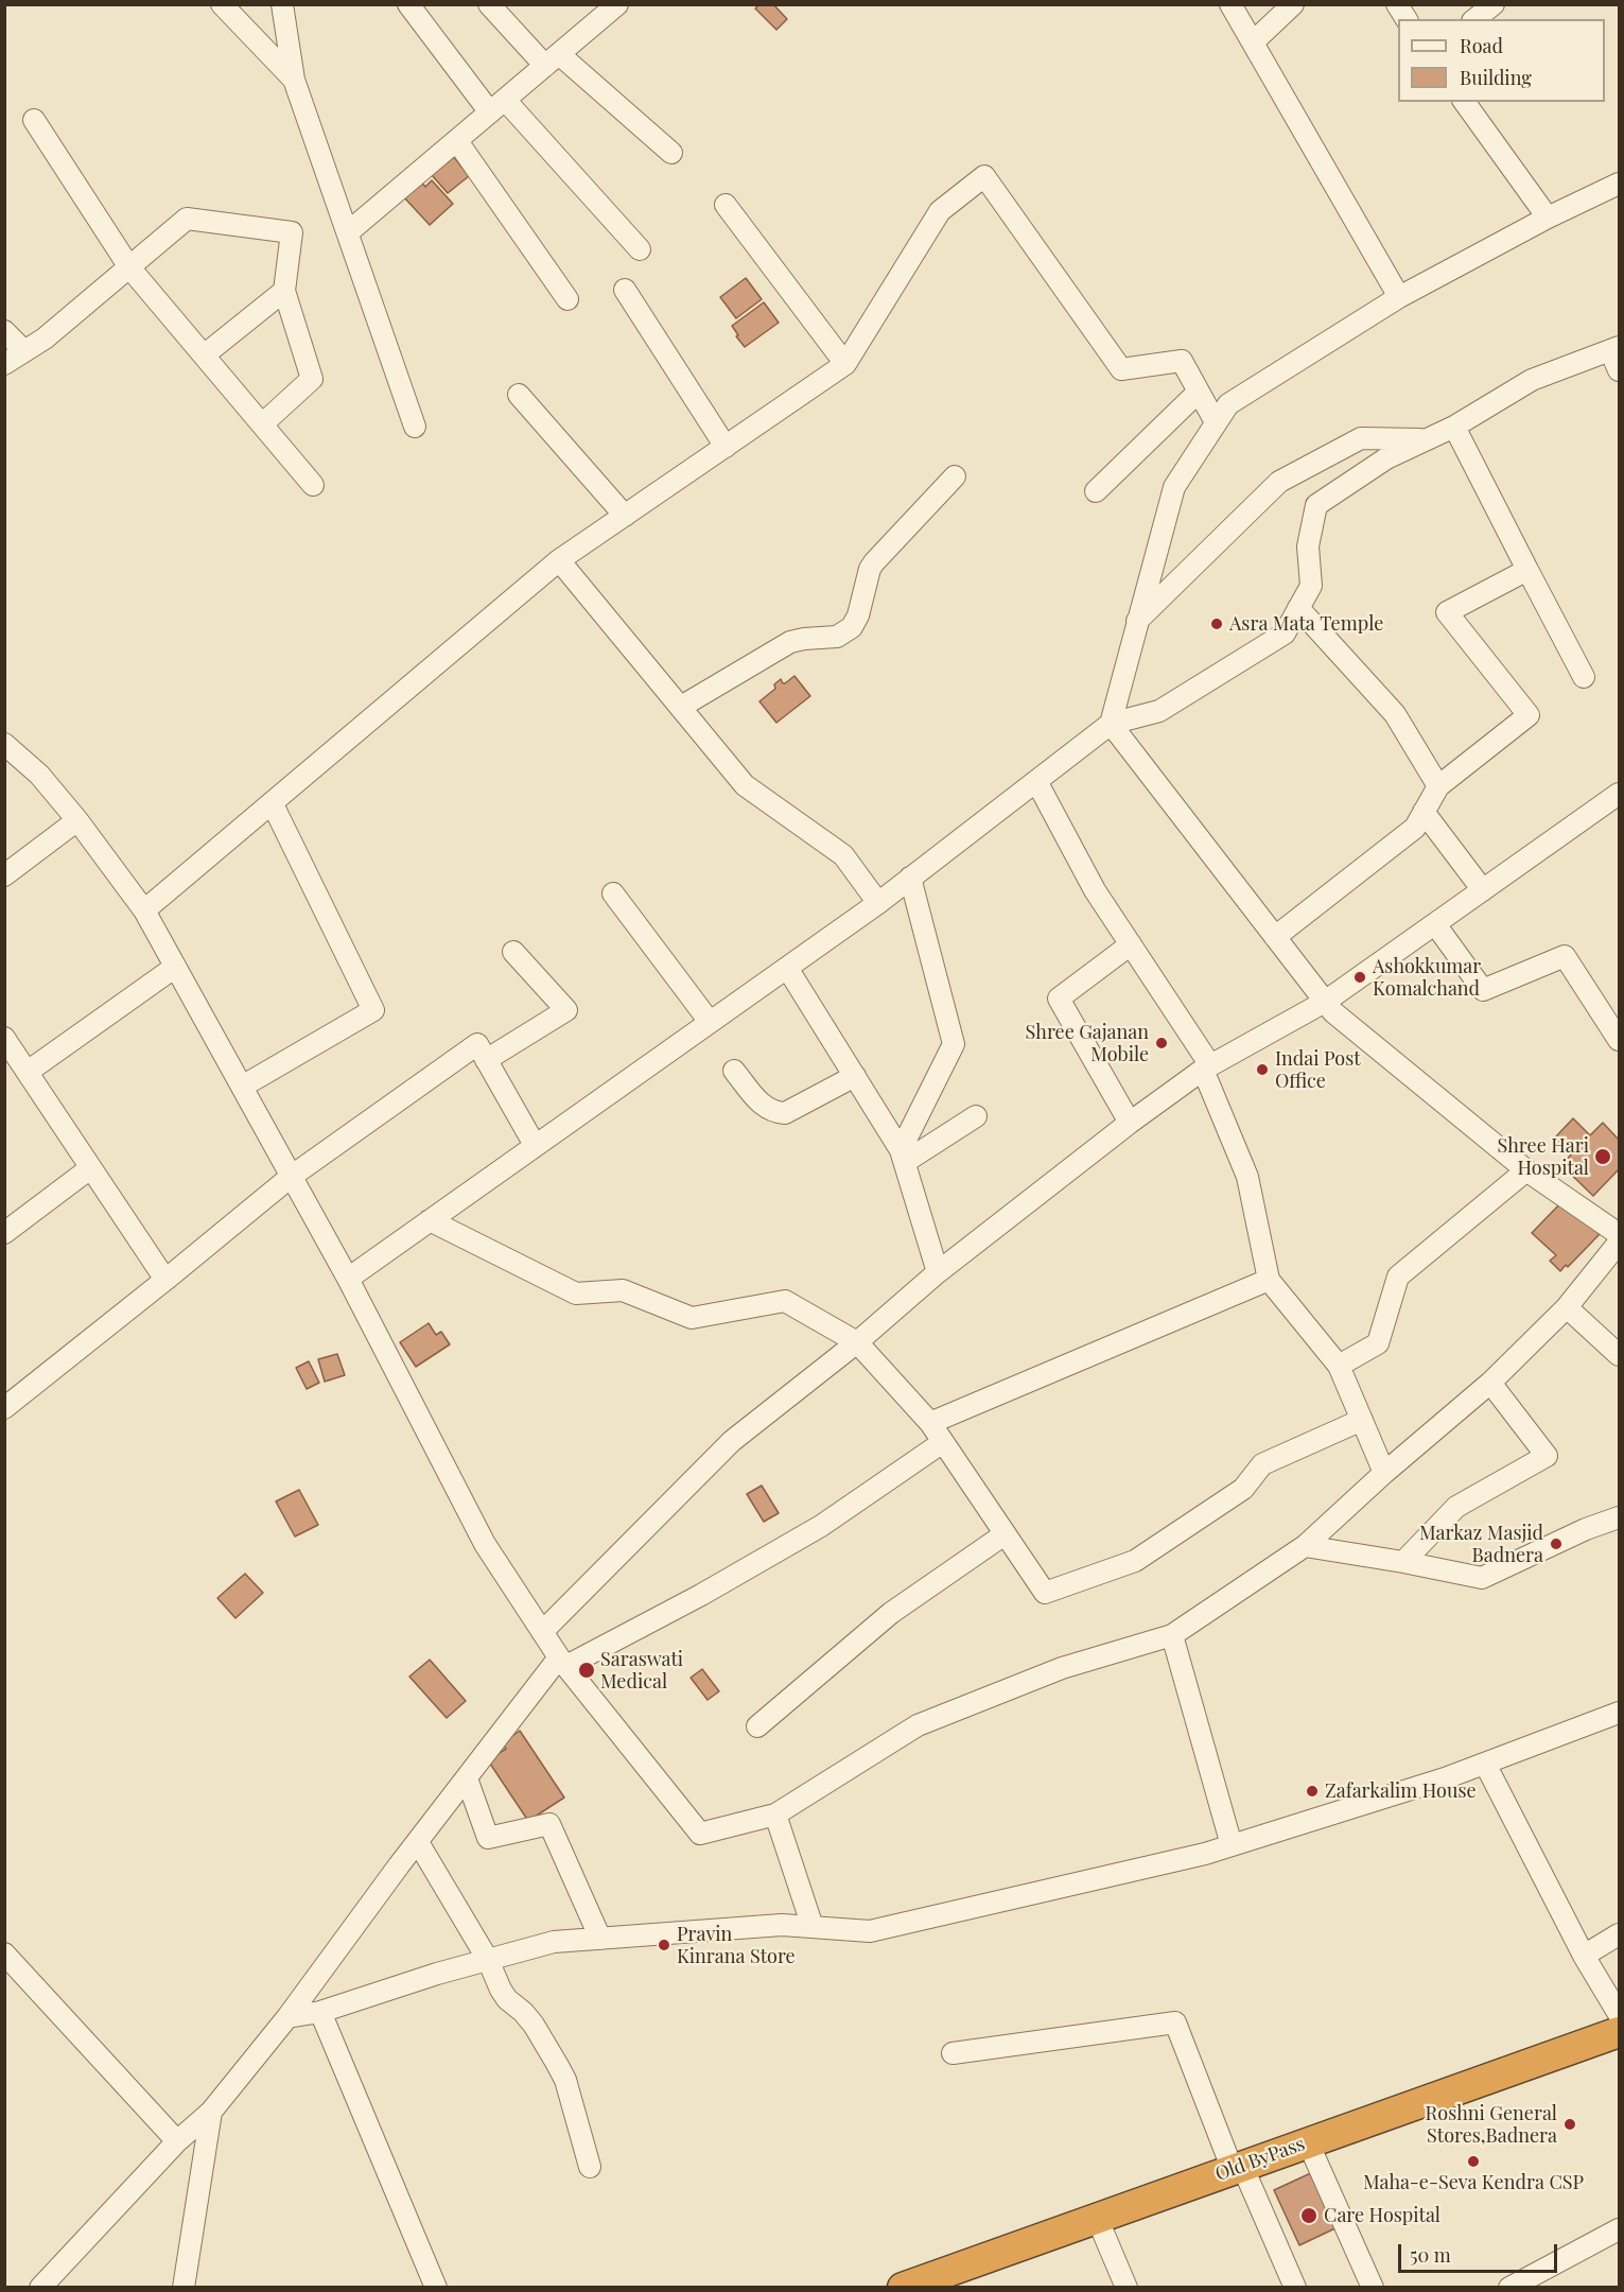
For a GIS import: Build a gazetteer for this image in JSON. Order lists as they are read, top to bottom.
{
  "streets": {
    "highway": ["Old ByPass"]
  },
  "places": [
    "Asra Mata Temple",
    "Ashokkumar Komalchand",
    "Shree Gajanan Mobile",
    "Indai Post Office",
    "Shree Hari Hospital",
    "Markaz Masjid Badnera",
    "Saraswati Medical",
    "Zafarkalim House",
    "Pravin Kinrana Store",
    "Roshni General Stores,Badnera",
    "Maha-e-Seva Kendra CSP",
    "Care Hospital"
  ],
  "legend": ["Road", "Building"],
  "scale_bar": "50 m"
}
